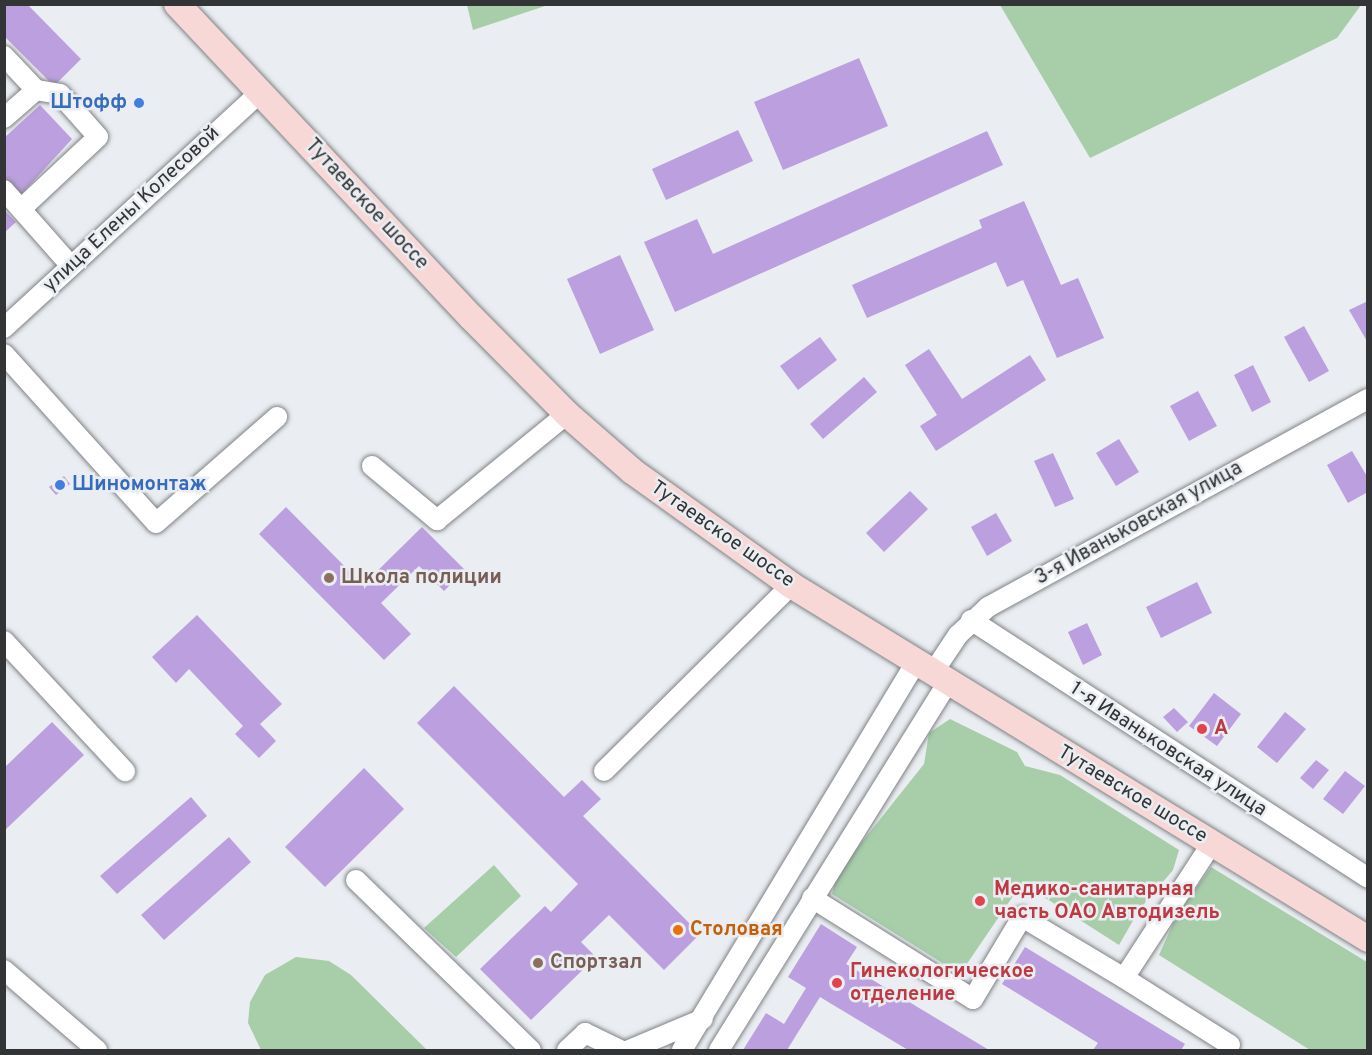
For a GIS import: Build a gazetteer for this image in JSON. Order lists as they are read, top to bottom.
{
  "streets": {
    "main road": ["Тутаевское шоссе"],
    "street": ["улица Елены Колесовой", "3-я Иваньковская улица", "1-я Иваньковская улица"]
  },
  "crossings": [
    ["Тутаевское шоссе", "улица Елены Колесовой"],
    ["Тутаевское шоссе", "3-я Иваньковская улица"],
    ["3-я Иваньковская улица", "1-я Иваньковская улица"]
  ],
  "places": [
    "Штофф",
    "Шиномонтаж",
    "Школа полиции",
    "А",
    "Медико-санитарная часть ОАО Автодизель",
    "Столовая",
    "Спортзал",
    "Гинекологическое отделение"
  ]
}
